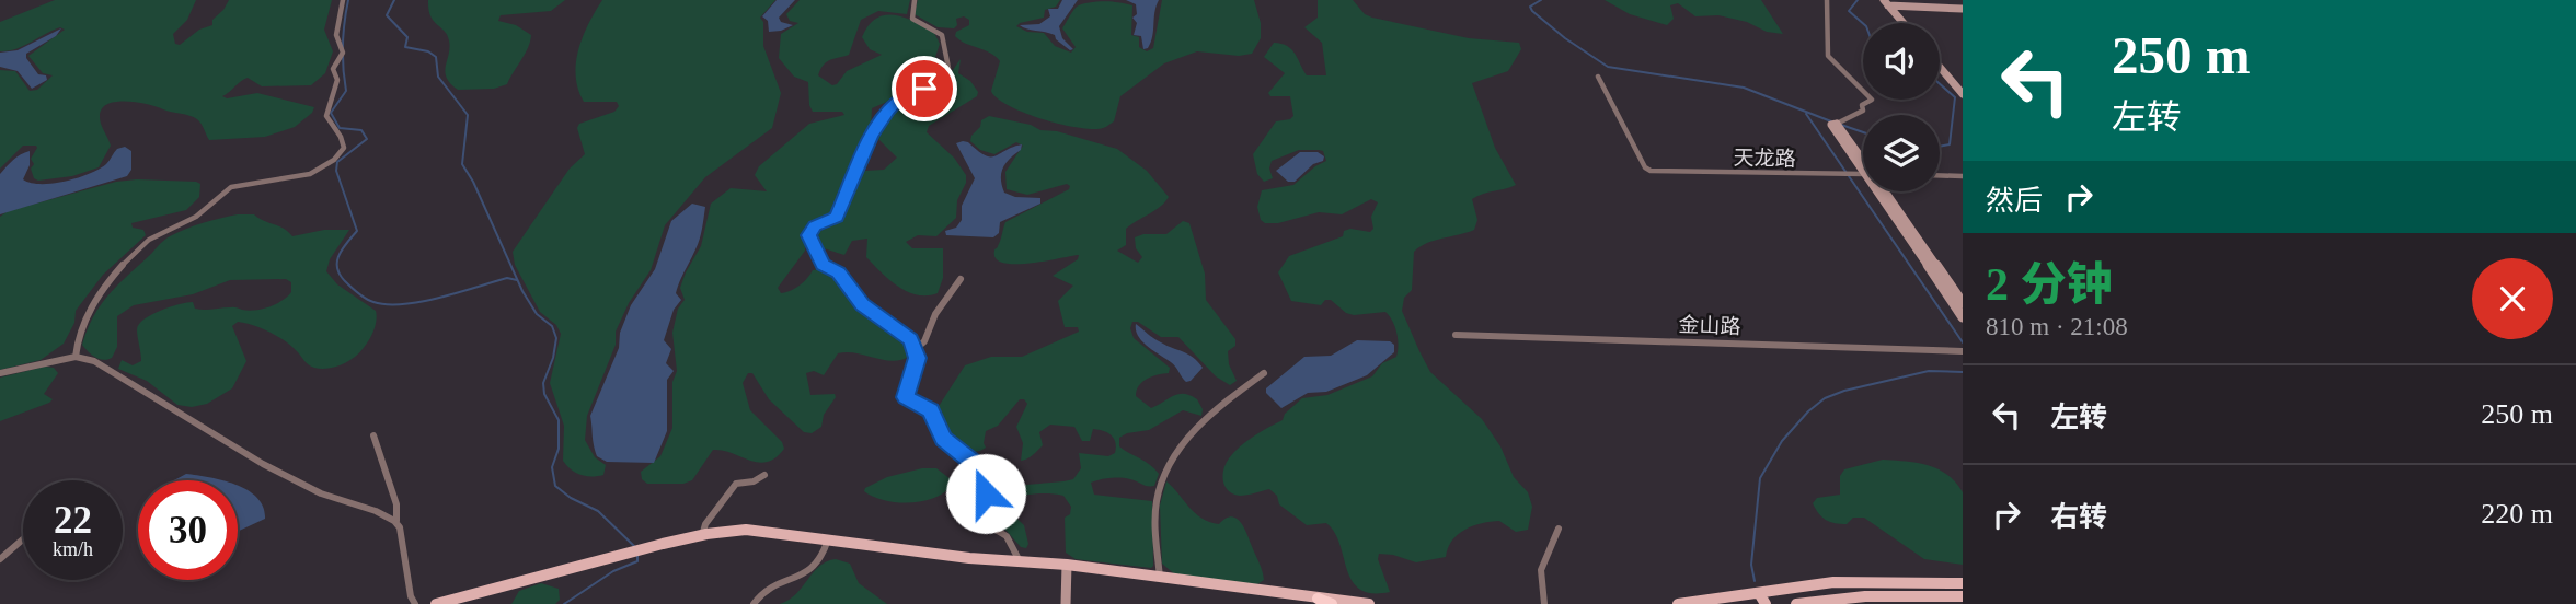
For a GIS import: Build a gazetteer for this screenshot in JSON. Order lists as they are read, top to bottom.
{
  "streets": {
    "street": ["天龙路", "金山路"]
  },
  "page": {
    "turn": ["250 m", "左转"],
    "then": "然后",
    "heading": ["2 分钟", "810 m · 21:08"],
    "list": [
      {
        "name": "左转",
        "value": "250 m"
      },
      {
        "name": "右转",
        "value": "220 m"
      }
    ],
    "speed": "22 km/h",
    "limit": "30"
  }
}
